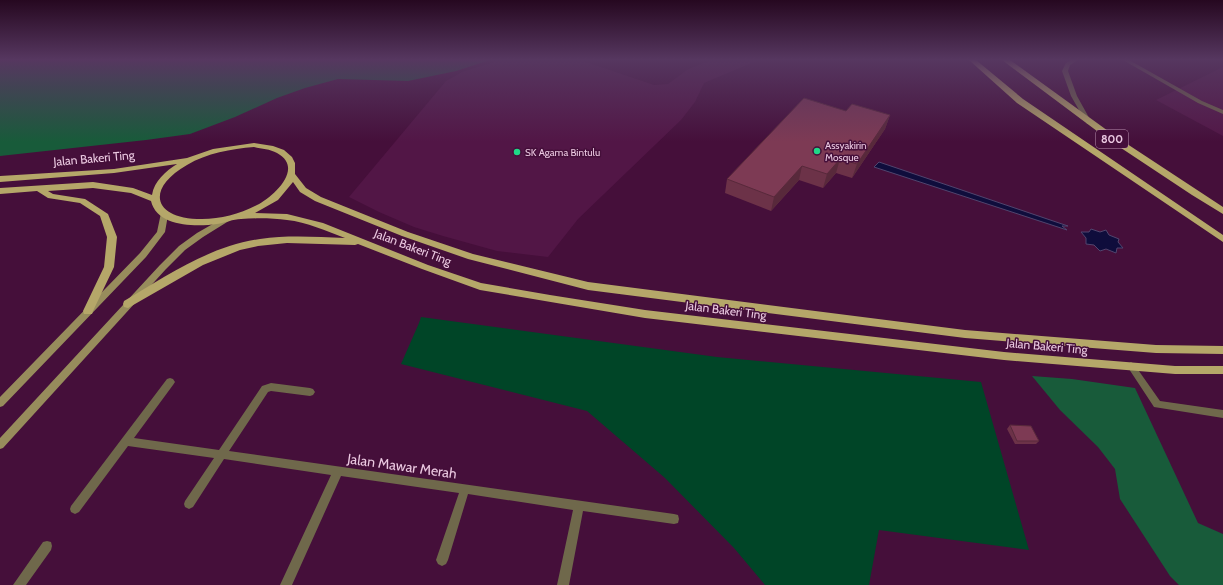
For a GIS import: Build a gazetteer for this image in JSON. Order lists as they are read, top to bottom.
{
  "streets": {
    "main road": ["800", "Jalan Bakeri Ting"],
    "street": ["Jalan Mawar Merah"]
  },
  "places": ["Assyakirin Mosque", "SK Agama Bintulu"]
}
